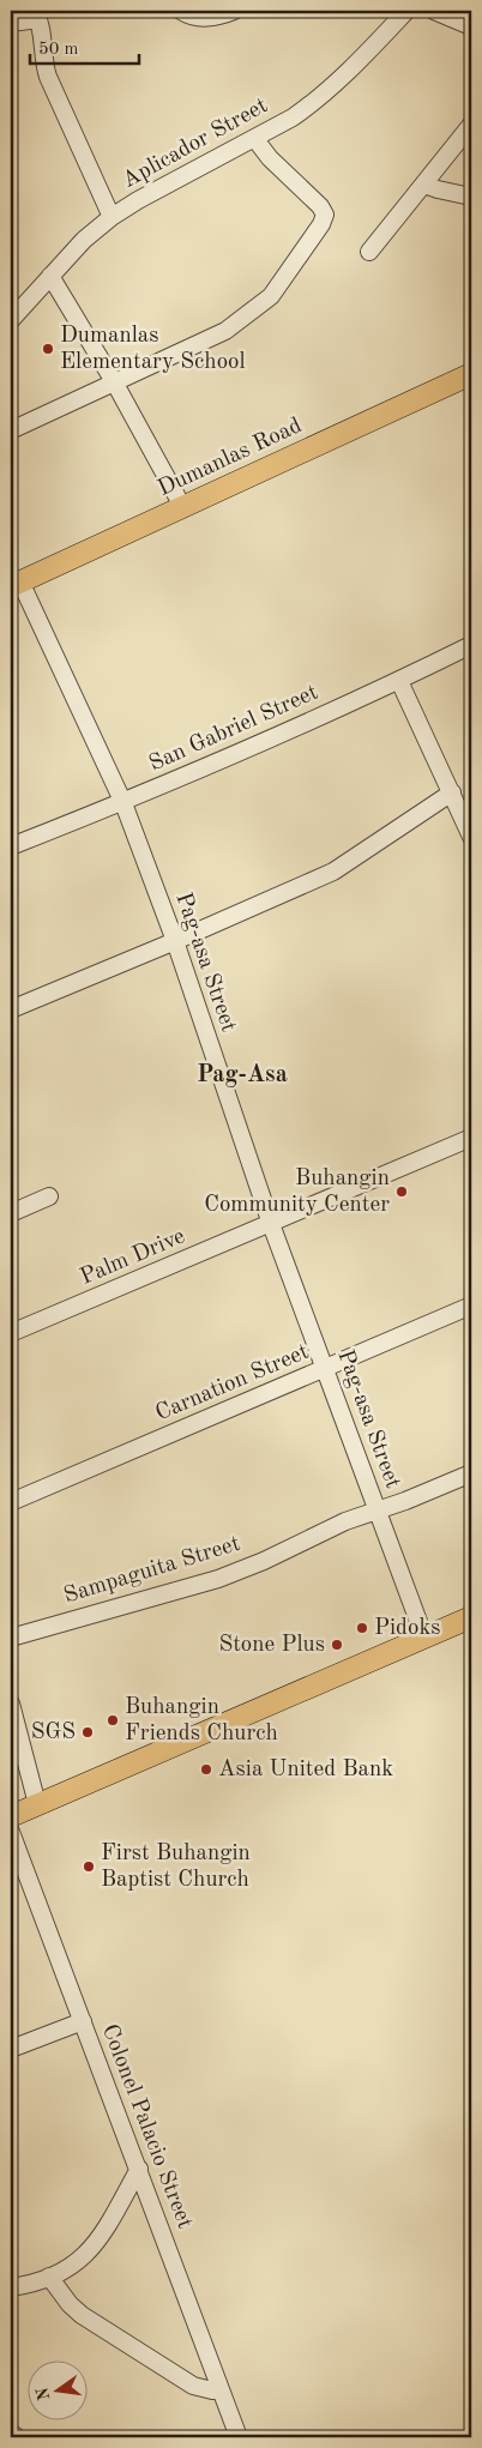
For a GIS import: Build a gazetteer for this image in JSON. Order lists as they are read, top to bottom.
{
  "streets": {
    "main road": ["Dumanlas Road"],
    "street": [
      "Aplicador Street",
      "San Gabriel Street",
      "Pag-asa Street",
      "Palm Drive",
      "Carnation Street",
      "Sampaguita Street",
      "Colonel Palacio Street"
    ]
  },
  "crossings": [
    ["Dumanlas Road", "Pag-asa Street"],
    ["San Gabriel Street", "Pag-asa Street"],
    ["Pag-asa Street", "Palm Drive"],
    ["Pag-asa Street", "Carnation Street"],
    ["Pag-asa Street", "Sampaguita Street"]
  ],
  "districts": ["Pag-Asa"],
  "places": [
    "Dumanlas Elementary School",
    "Buhangin Community Center",
    "Pidoks",
    "Stone Plus",
    "Buhangin Friends Church",
    "SGS",
    "Asia United Bank",
    "First Buhangin Baptist Church"
  ],
  "scale_bar": "50 m",
  "north": "left"
}
